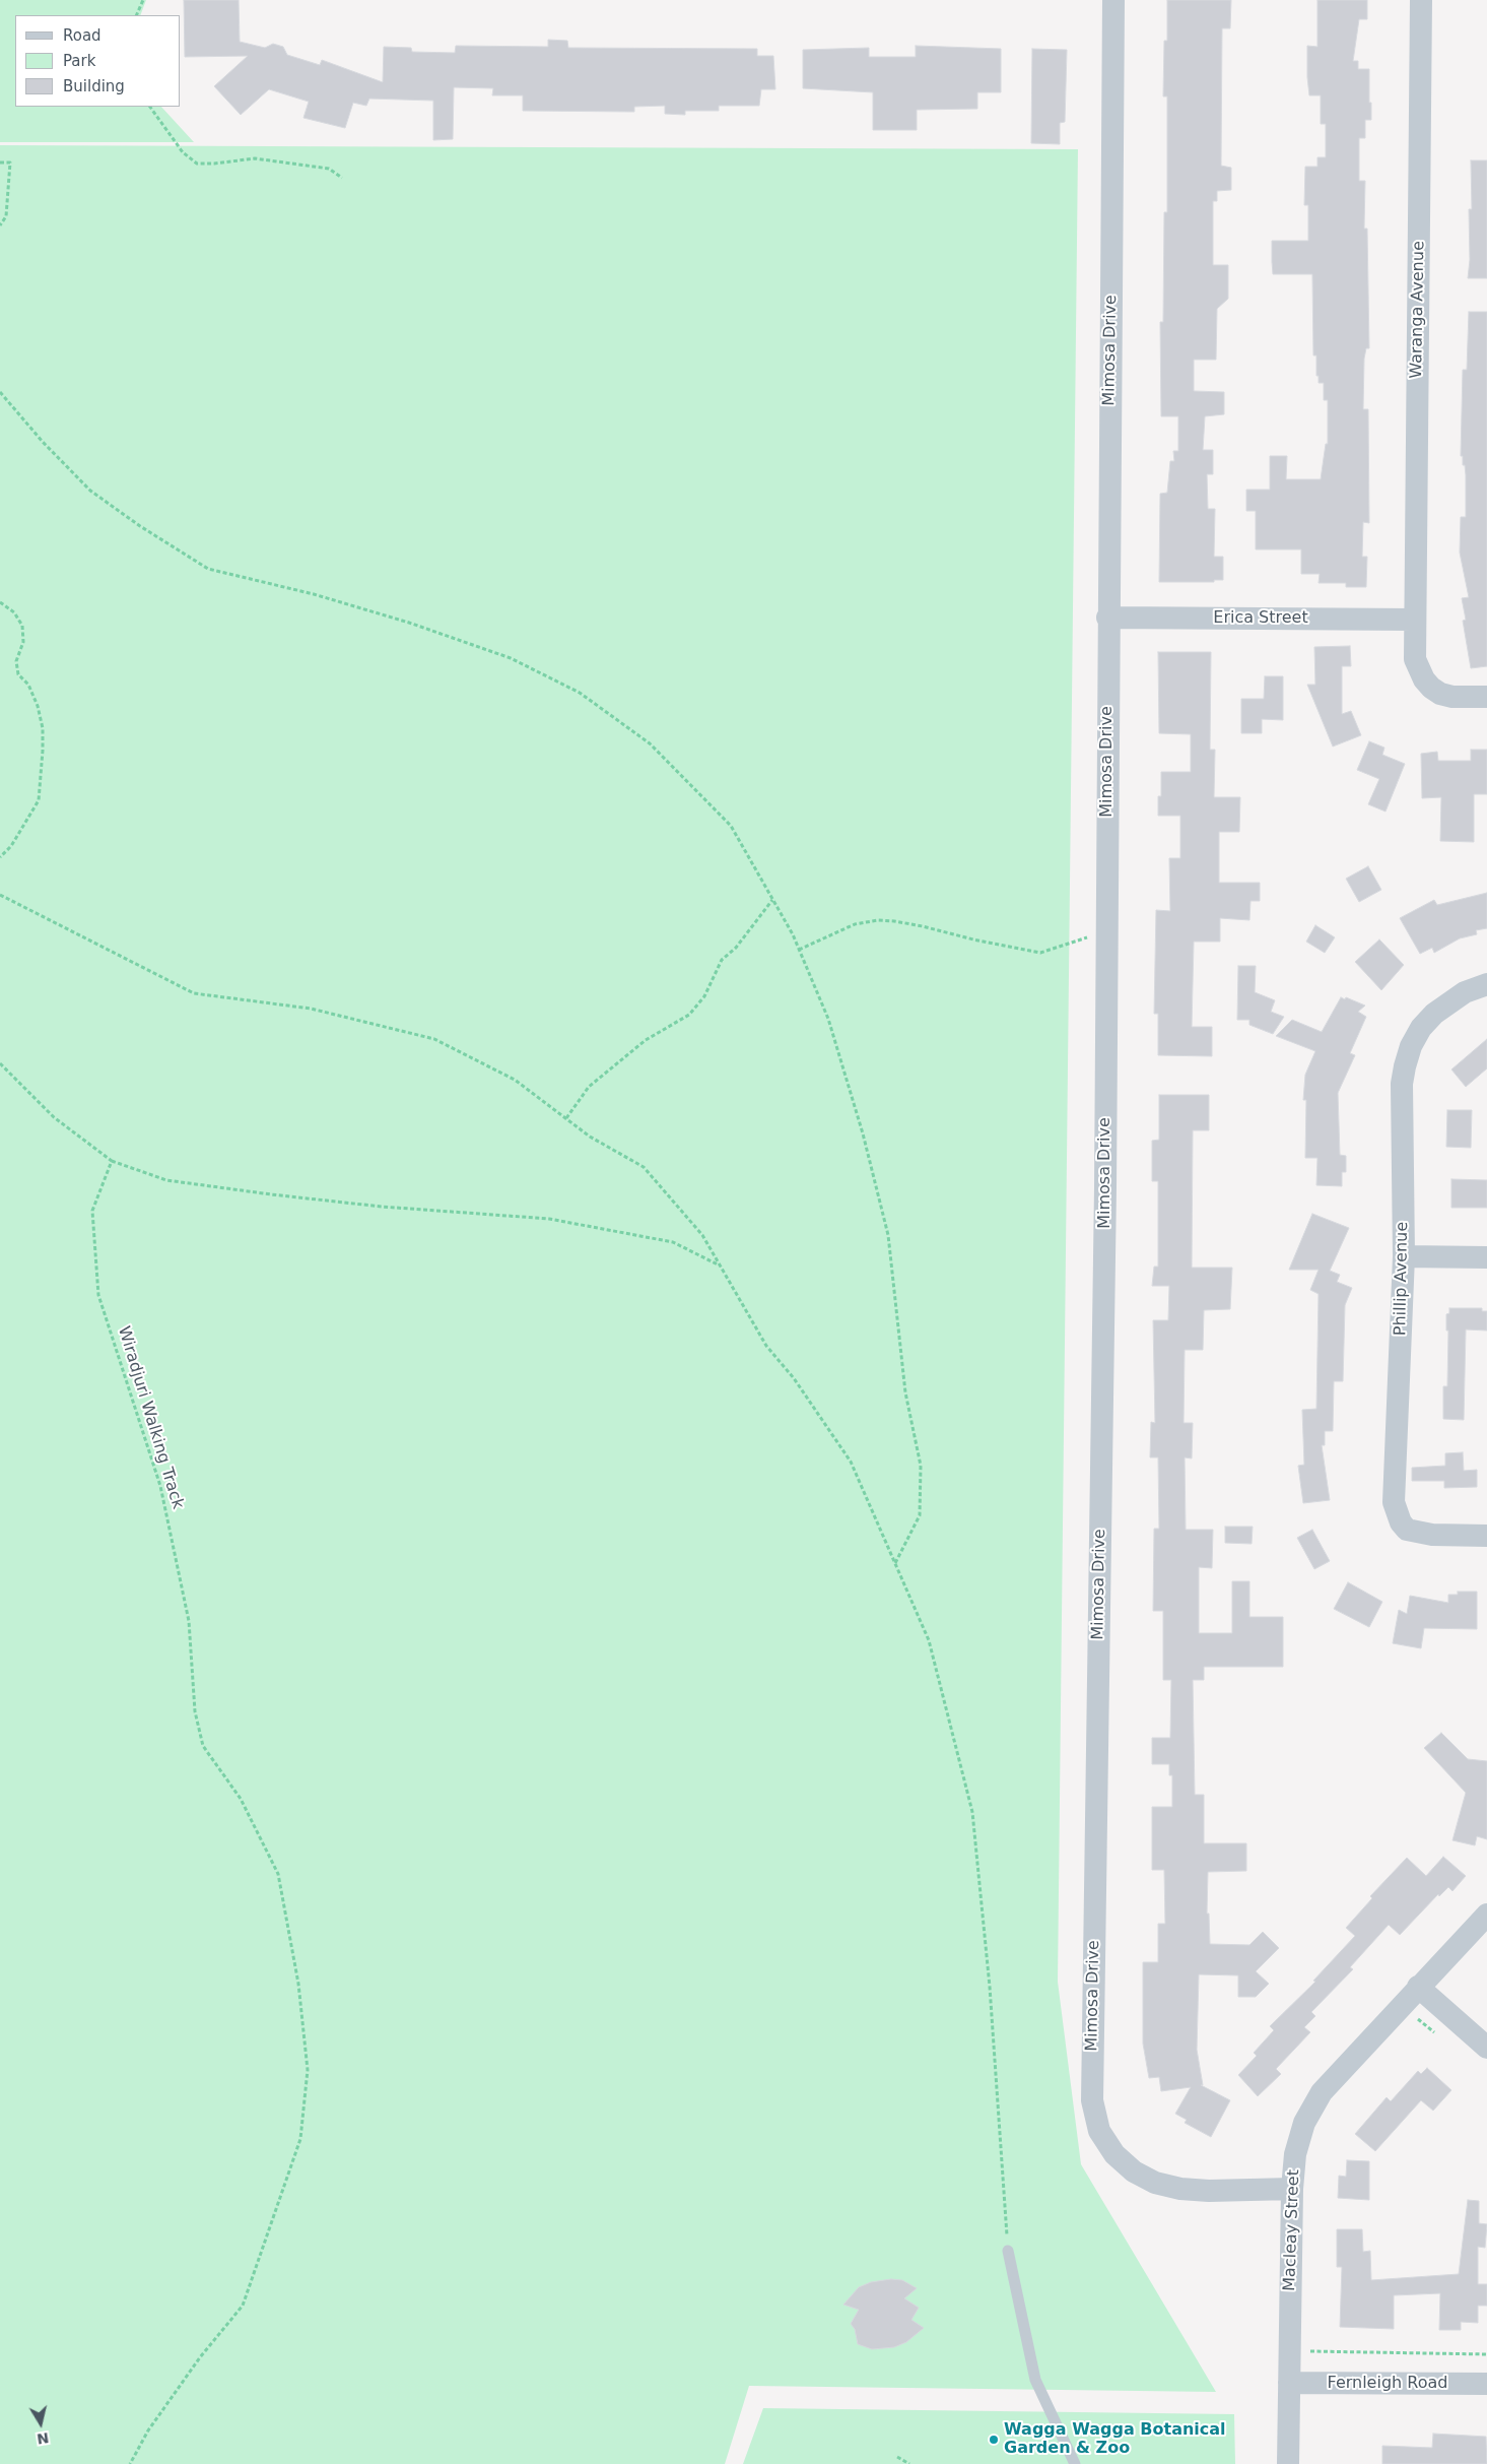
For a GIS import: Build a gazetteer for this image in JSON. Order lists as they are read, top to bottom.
{
  "streets": {
    "street": [
      "Waranga Avenue",
      "Mimosa Drive",
      "Erica Street",
      "Phillip Avenue",
      "Macleay Street",
      "Fernleigh Road"
    ],
    "path": ["Wiradjuri Walking Track"]
  },
  "crossings": [
    ["Waranga Avenue", "Erica Street"],
    ["Mimosa Drive", "Erica Street"],
    ["Mimosa Drive", "Macleay Street"],
    ["Macleay Street", "Fernleigh Road"]
  ],
  "places": ["Wagga Wagga Botanical Garden & Zoo"],
  "legend": ["Road", "Park", "Building"],
  "north": "bottom"
}
